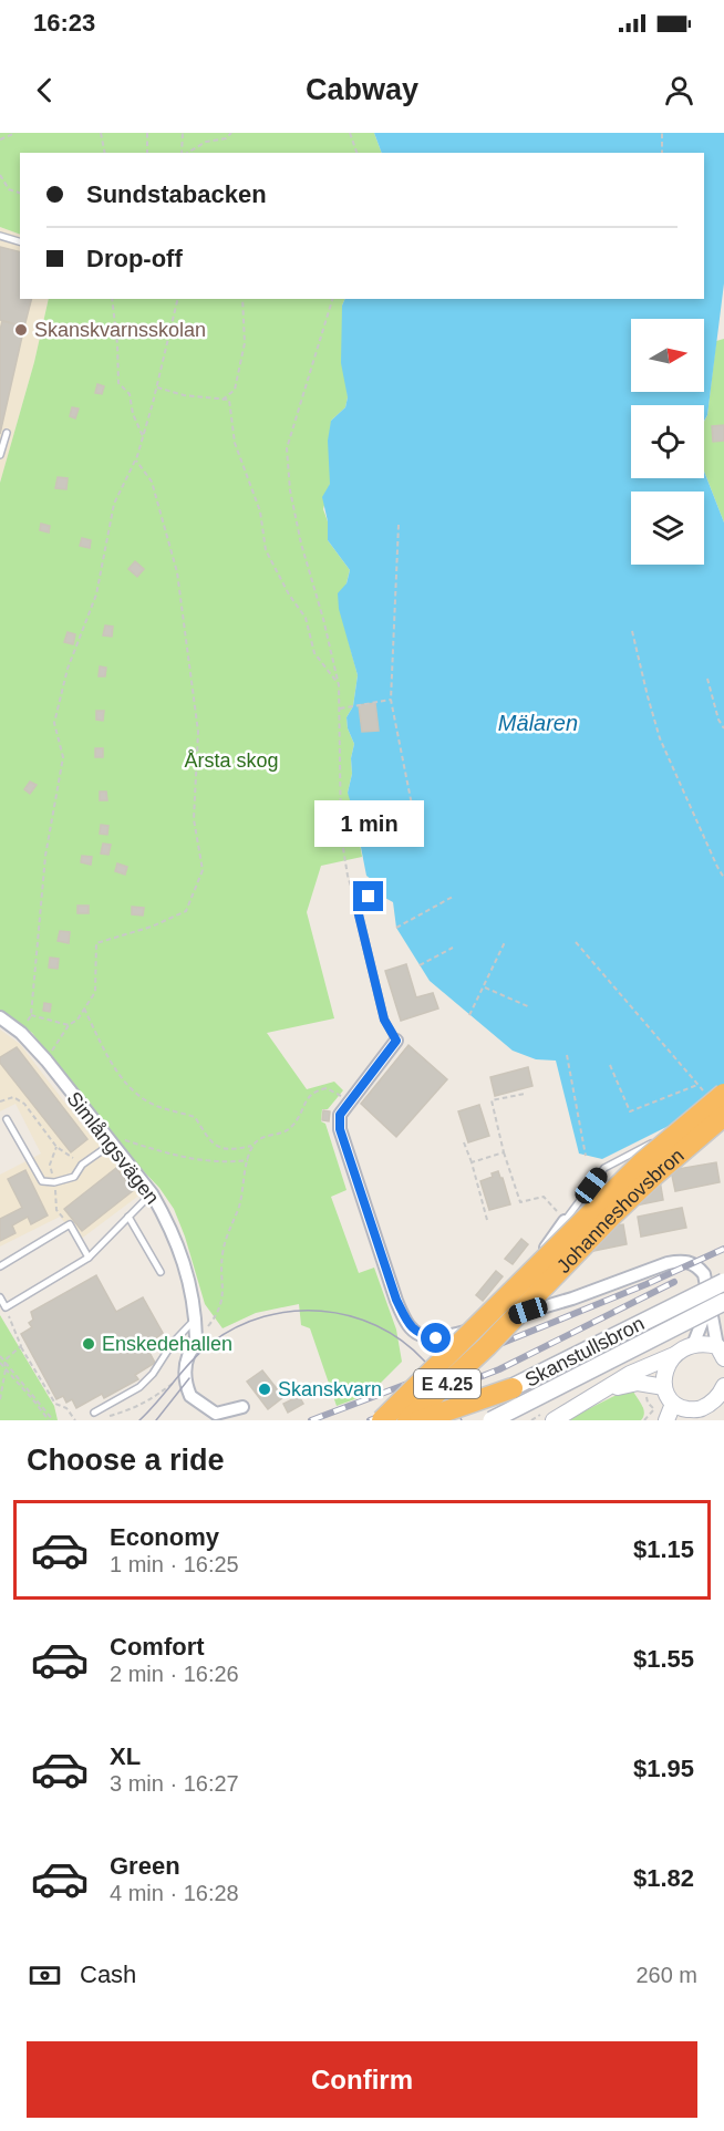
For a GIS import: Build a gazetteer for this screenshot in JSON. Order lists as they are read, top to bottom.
{
  "streets": {
    "highway": ["Johanneshovsbron", "E 4.25"],
    "main road": ["Skanstullsbron"],
    "street": ["Simlångsvägen"]
  },
  "water": ["Mälaren"],
  "parks": ["Årsta skog"],
  "places": ["Skanskvarnsskolan", "Enskedehallen", "Skanskvarn"],
  "north": "right",
  "page": {
    "status": "16:23",
    "header": "Cabway",
    "banner": ["Sundstabacken", "Drop-off"],
    "bubble": "1 min",
    "heading": "Choose a ride",
    "list": [
      {
        "name": "Economy",
        "note": "1 min · 16:25",
        "value": "$1.15"
      },
      {
        "name": "Comfort",
        "note": "2 min · 16:26",
        "value": "$1.55"
      },
      {
        "name": "XL",
        "note": "3 min · 16:27",
        "value": "$1.95"
      },
      {
        "name": "Green",
        "note": "4 min · 16:28",
        "value": "$1.82"
      }
    ],
    "pay": ["Cash", "260 m"],
    "buttons": "Confirm"
  }
}
